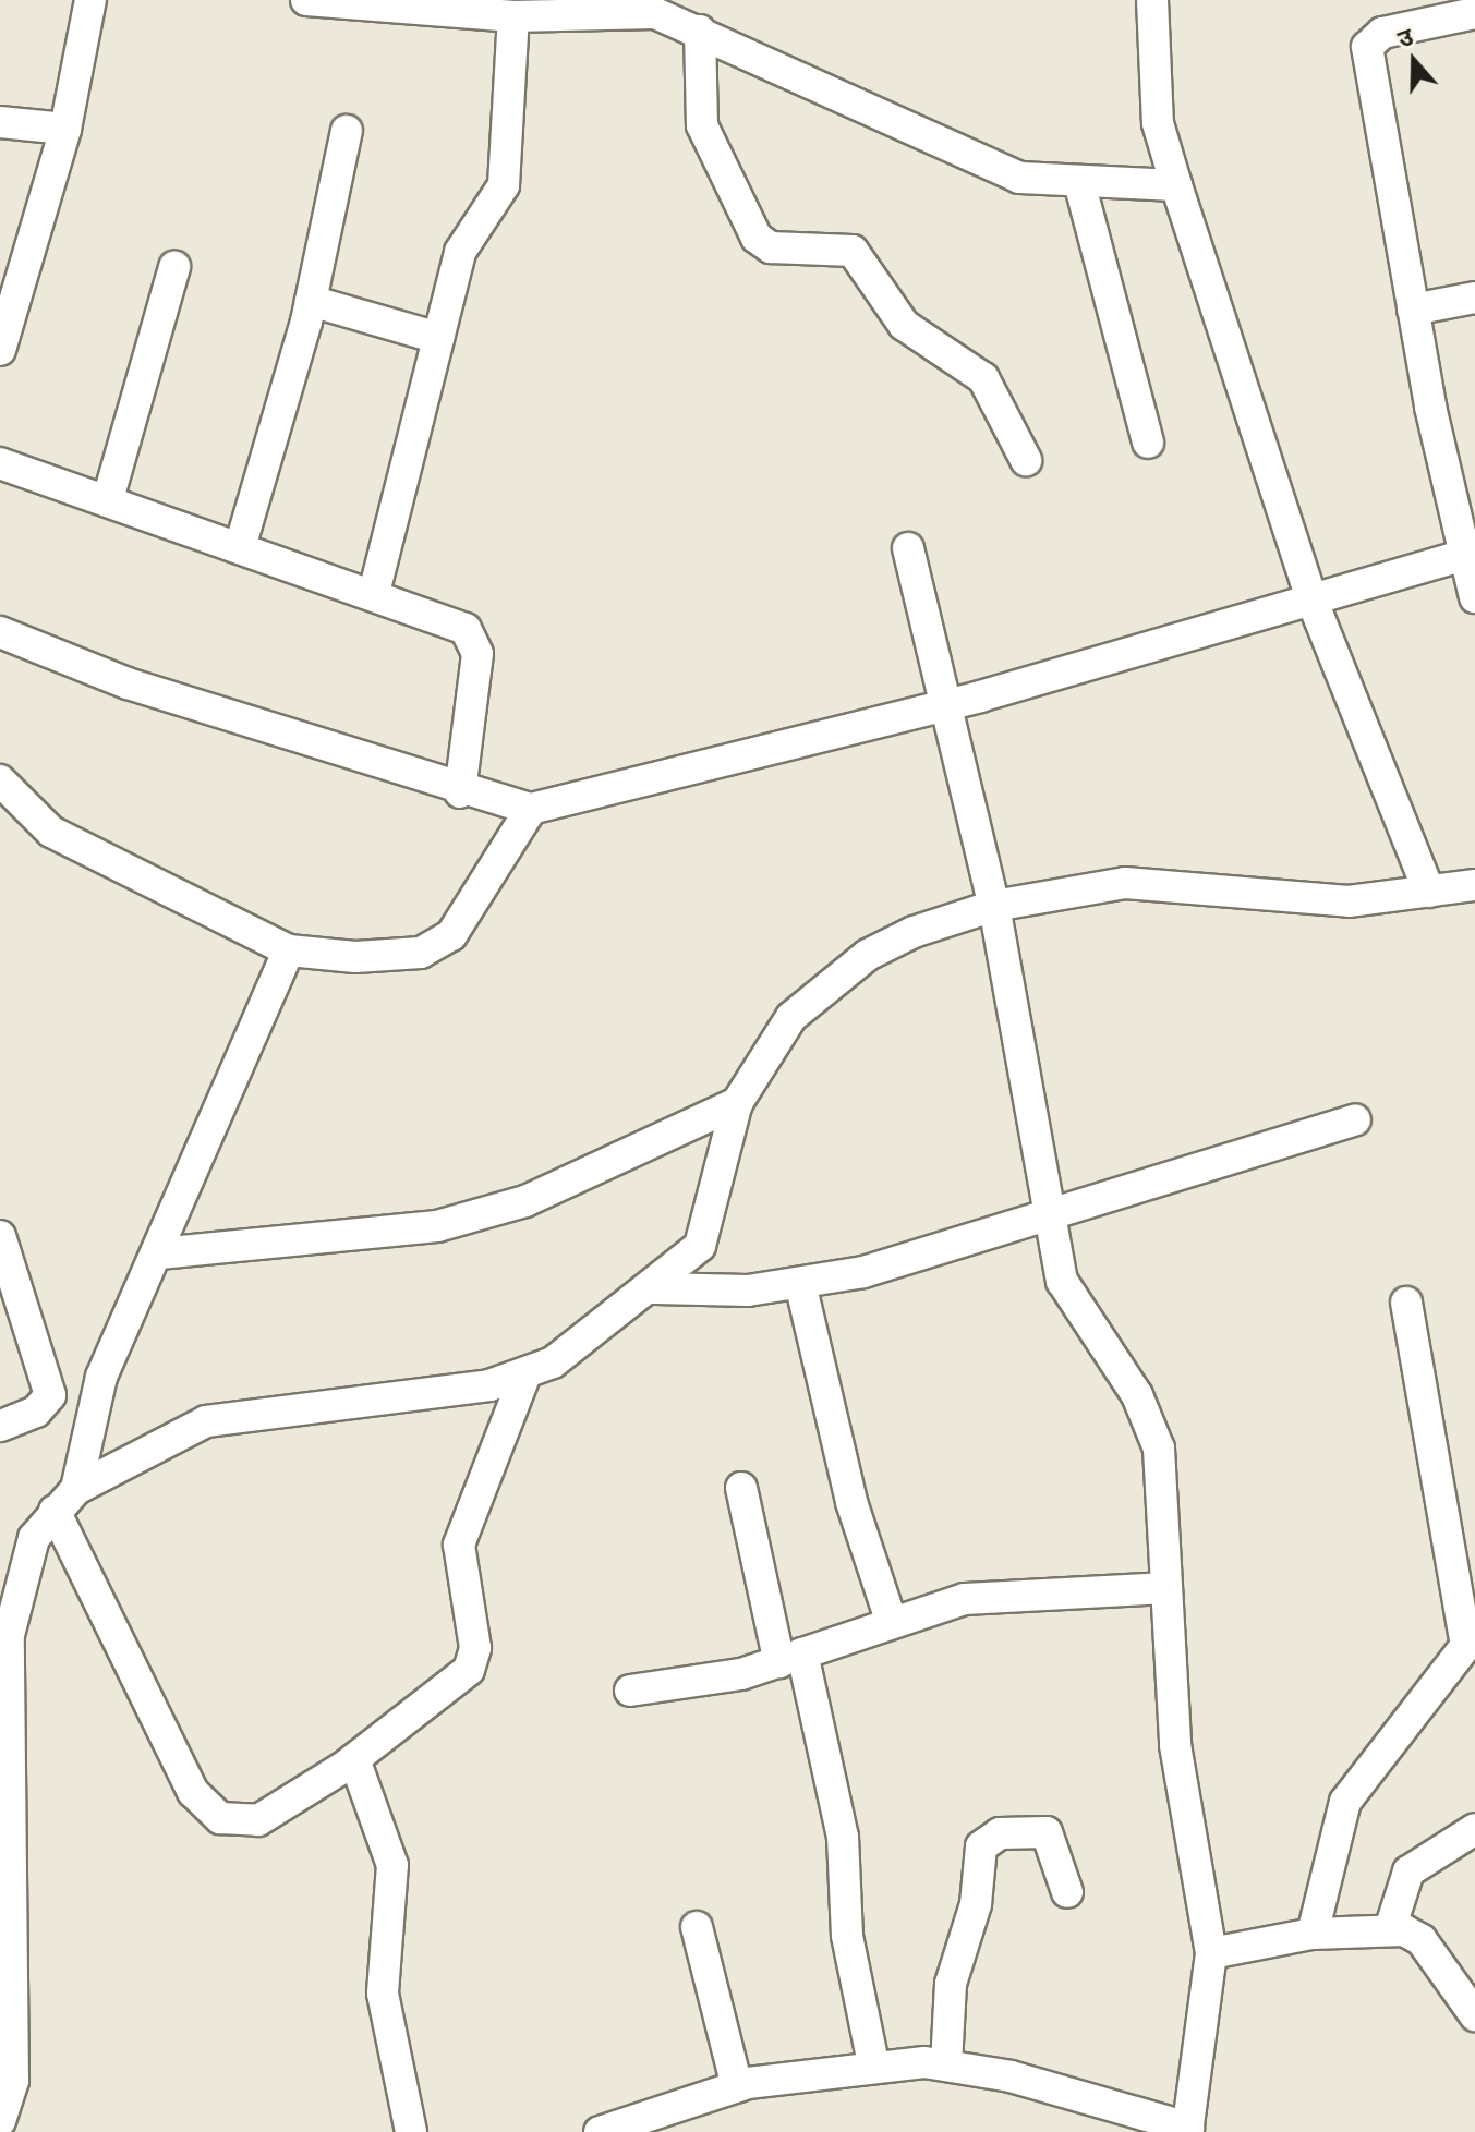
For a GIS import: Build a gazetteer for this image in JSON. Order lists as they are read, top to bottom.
{
  "north": "top"
}
